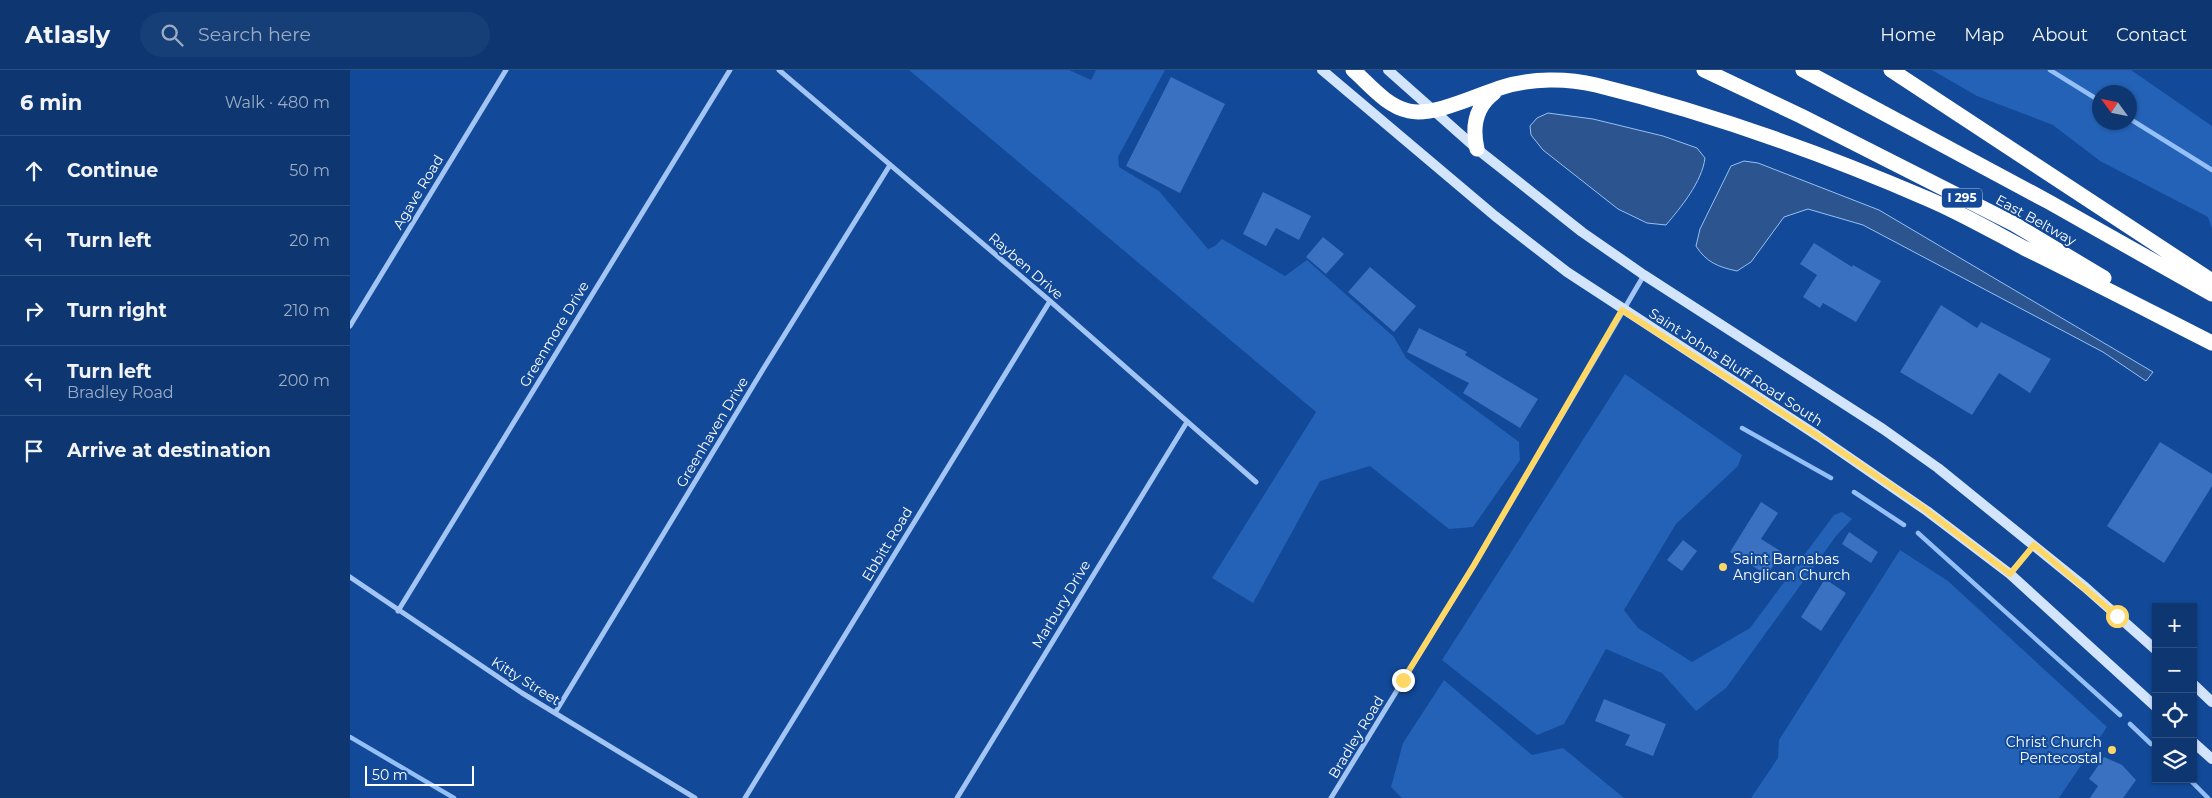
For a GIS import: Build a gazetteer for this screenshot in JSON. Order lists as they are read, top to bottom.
{
  "streets": {
    "highway": ["I 295", "East Beltway"],
    "main road": ["Saint Johns Bluff Road South"],
    "street": [
      "Agave Road",
      "Rayben Drive",
      "Greenmore Drive",
      "Greenhaven Drive",
      "Ebbitt Road",
      "Marbury Drive",
      "Kitty Street",
      "Bradley Road"
    ]
  },
  "crossings": [
    ["Rayben Drive", "Greenhaven Drive"],
    ["Rayben Drive", "Ebbitt Road"],
    ["Rayben Drive", "Marbury Drive"],
    ["Greenmore Drive", "Kitty Street"],
    ["Saint Johns Bluff Road South", "Bradley Road"],
    ["Greenhaven Drive", "Kitty Street"]
  ],
  "places": ["Saint Barnabas Anglican Church", "Christ Church Pentecostal"],
  "scale_bar": "50 m",
  "north": "top left",
  "page": {
    "header": "Atlasly",
    "search": "Search here",
    "nav": [
      "Home",
      "Map",
      "About",
      "Contact"
    ],
    "heading": ["6 min", "Walk · 480 m"],
    "list": [
      ["Continue", "50 m"],
      ["Turn left", "20 m"],
      ["Turn right", "210 m"],
      ["Turn left", "Bradley Road", "200 m"],
      "Arrive at destination"
    ],
    "map_buttons": ["+", "−"],
    "scale": "50 m"
  }
}
